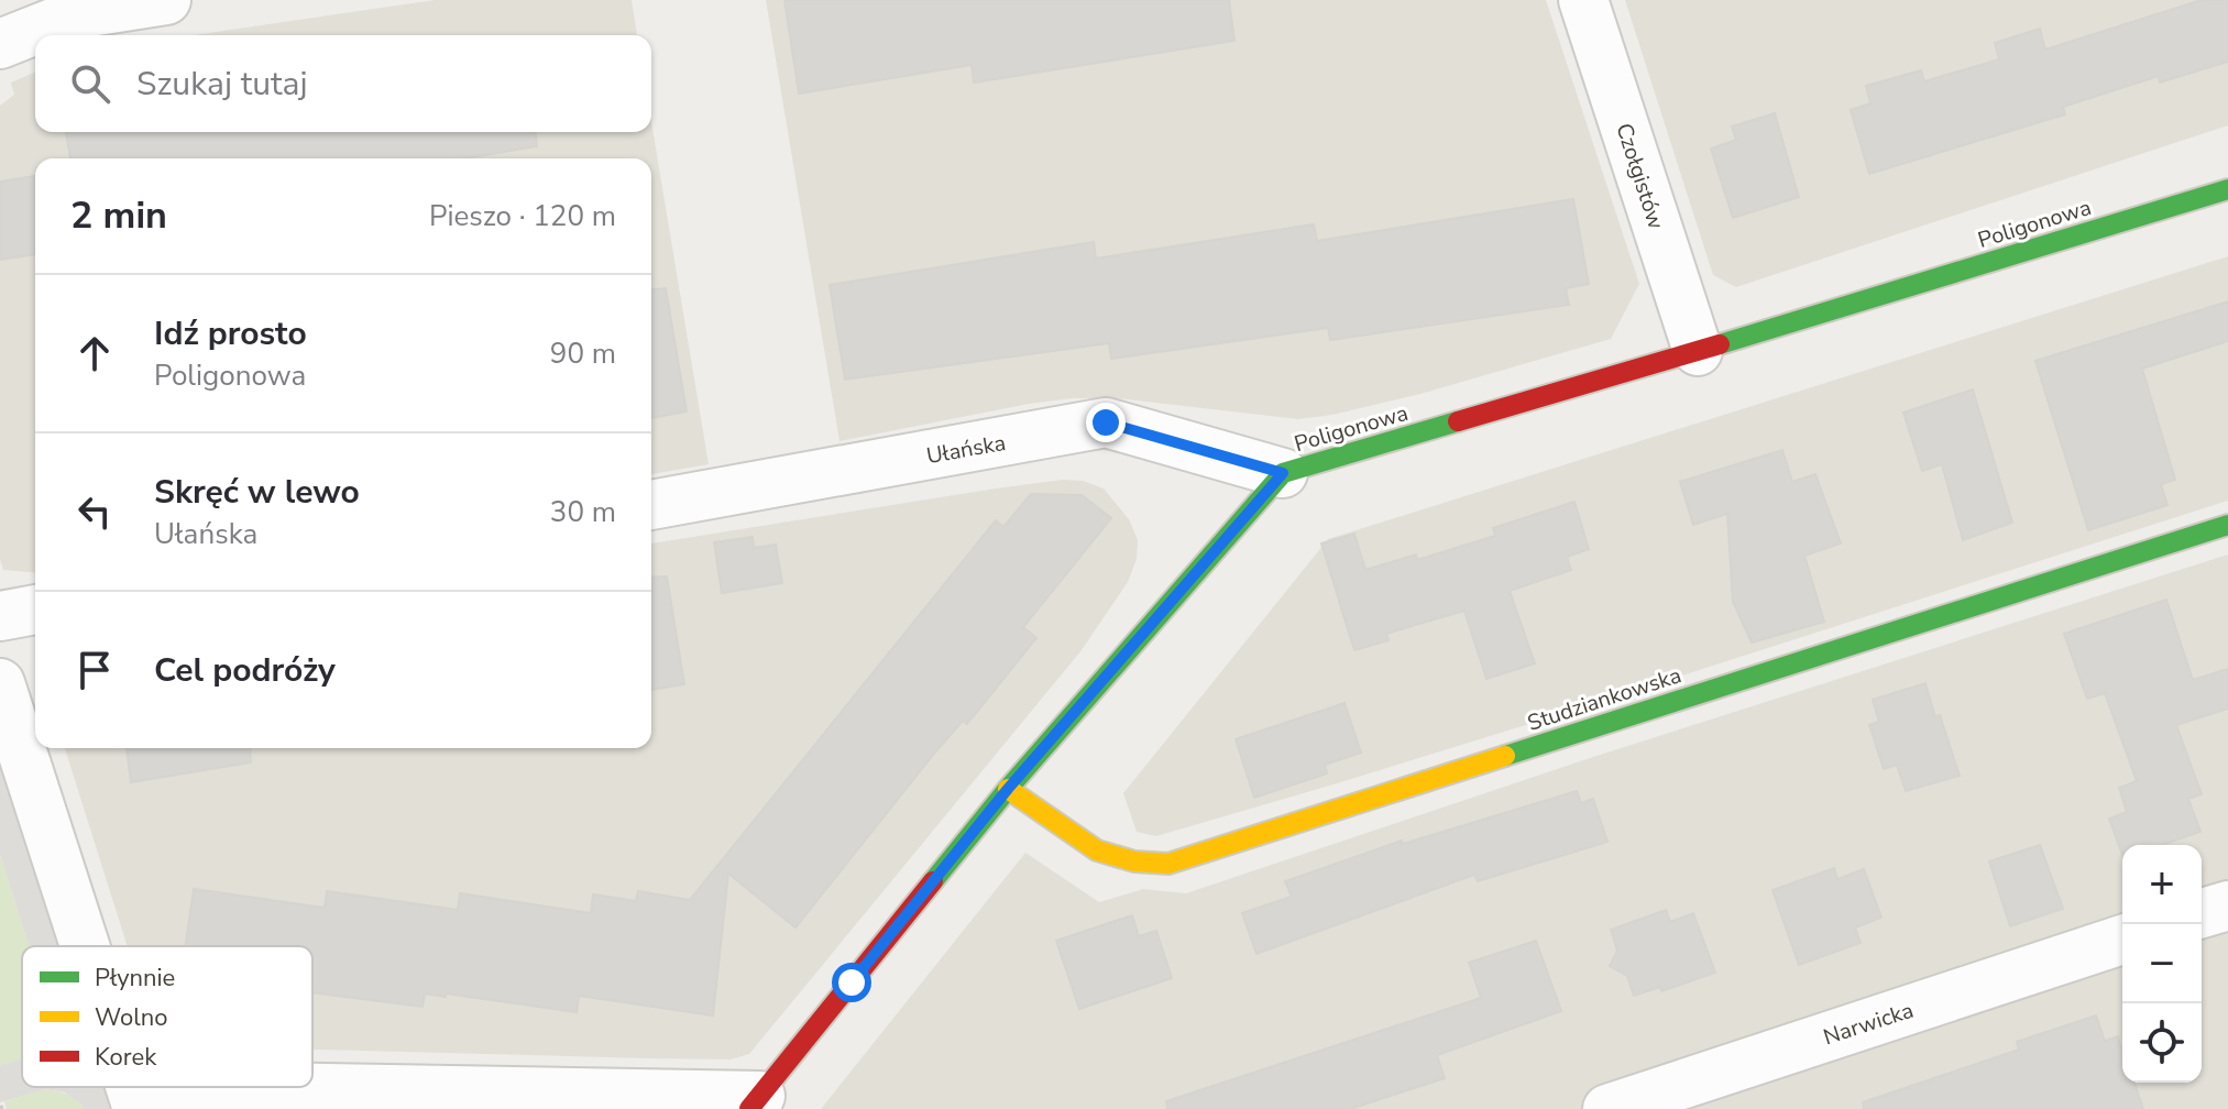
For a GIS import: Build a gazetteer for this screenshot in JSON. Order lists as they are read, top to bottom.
{
  "streets": {
    "street": [
      "Czołgistów",
      "Poligonowa",
      "Ułańska",
      "Studziankowska",
      "Narwicka"
    ]
  },
  "crossings": [
    ["Czołgistów", "Poligonowa"],
    ["Poligonowa", "Ułańska"],
    ["Poligonowa", "Studziankowska"]
  ],
  "legend": ["Płynnie", "Wolno", "Korek"],
  "page": {
    "search": "Szukaj tutaj",
    "heading": ["2 min", "Pieszo · 120 m"],
    "list": [
      ["Idź prosto", "Poligonowa", "90 m"],
      ["Skręć w lewo", "Ułańska", "30 m"],
      "Cel podróży"
    ],
    "map_buttons": ["+", "−"]
  }
}
